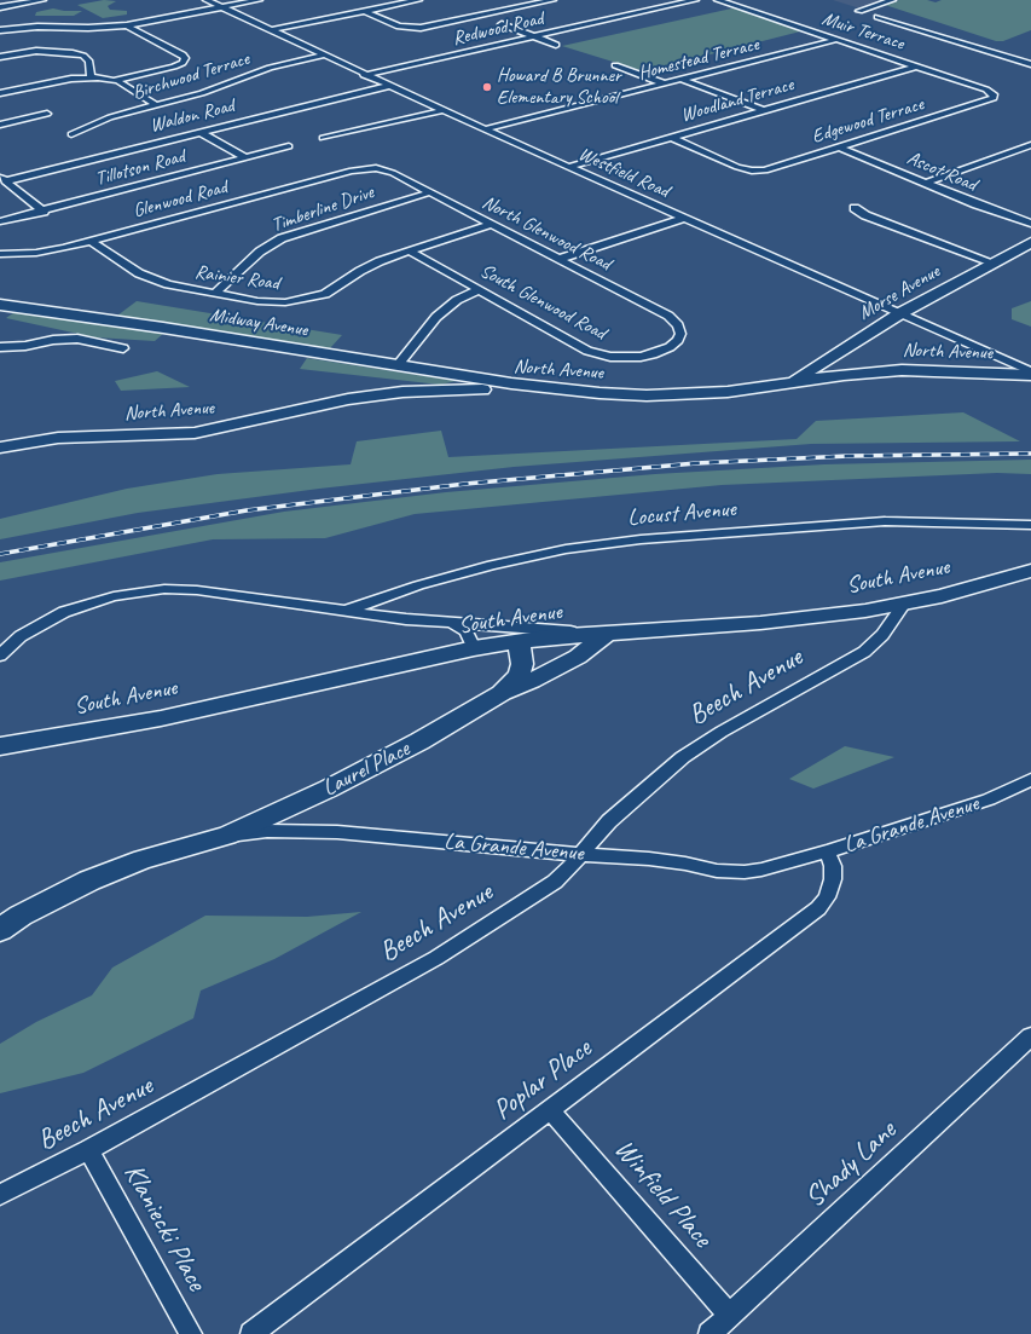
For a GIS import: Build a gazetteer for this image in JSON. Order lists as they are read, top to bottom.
{
  "streets": {
    "main road": [
      "Morse Avenue",
      "Midway Avenue",
      "North Avenue",
      "South Avenue",
      "Laurel Place",
      "La Grande Avenue"
    ],
    "street": [
      "Redwood Road",
      "Muir Terrace",
      "Homestead Terrace",
      "Birchwood Terrace",
      "Woodland Terrace",
      "Waldon Road",
      "Edgewood Terrace",
      "Tillotson Road",
      "Ascot Road",
      "Westfield Road",
      "Glenwood Road",
      "Timberline Drive",
      "North Glenwood Road",
      "Rainier Road",
      "South Glenwood Road",
      "Locust Avenue",
      "Beech Avenue",
      "Poplar Place",
      "Shady Lane",
      "Winfield Place",
      "Klaniecki Place"
    ]
  },
  "crossings": [
    ["Redwood Road", "Westfield Road"],
    ["Muir Terrace", "Homestead Terrace"],
    ["Muir Terrace", "Woodland Terrace"],
    ["Muir Terrace", "Edgewood Terrace"],
    ["Homestead Terrace", "Westfield Road"],
    ["Birchwood Terrace", "Westfield Road"],
    ["Woodland Terrace", "Edgewood Terrace"],
    ["Woodland Terrace", "Westfield Road"],
    ["Waldon Road", "Westfield Road"],
    ["Edgewood Terrace", "Ascot Road"],
    ["Westfield Road", "Morse Avenue"],
    ["Glenwood Road", "North Glenwood Road"],
    ["Glenwood Road", "Rainier Road"],
    ["Timberline Drive", "North Glenwood Road"],
    ["Timberline Drive", "Rainier Road"],
    ["North Glenwood Road", "Rainier Road"],
    ["North Glenwood Road", "South Glenwood Road"],
    ["Rainier Road", "South Glenwood Road"],
    ["Morse Avenue", "North Avenue"],
    ["Midway Avenue", "North Avenue"],
    ["South Avenue", "Beech Avenue"],
    ["South Avenue", "Laurel Place"],
    ["Beech Avenue", "La Grande Avenue"],
    ["Beech Avenue", "Klaniecki Place"],
    ["Laurel Place", "La Grande Avenue"],
    ["La Grande Avenue", "Poplar Place"],
    ["Poplar Place", "Winfield Place"],
    ["Shady Lane", "Winfield Place"]
  ],
  "places": ["Howard B Brunner Elementary School"]
}
